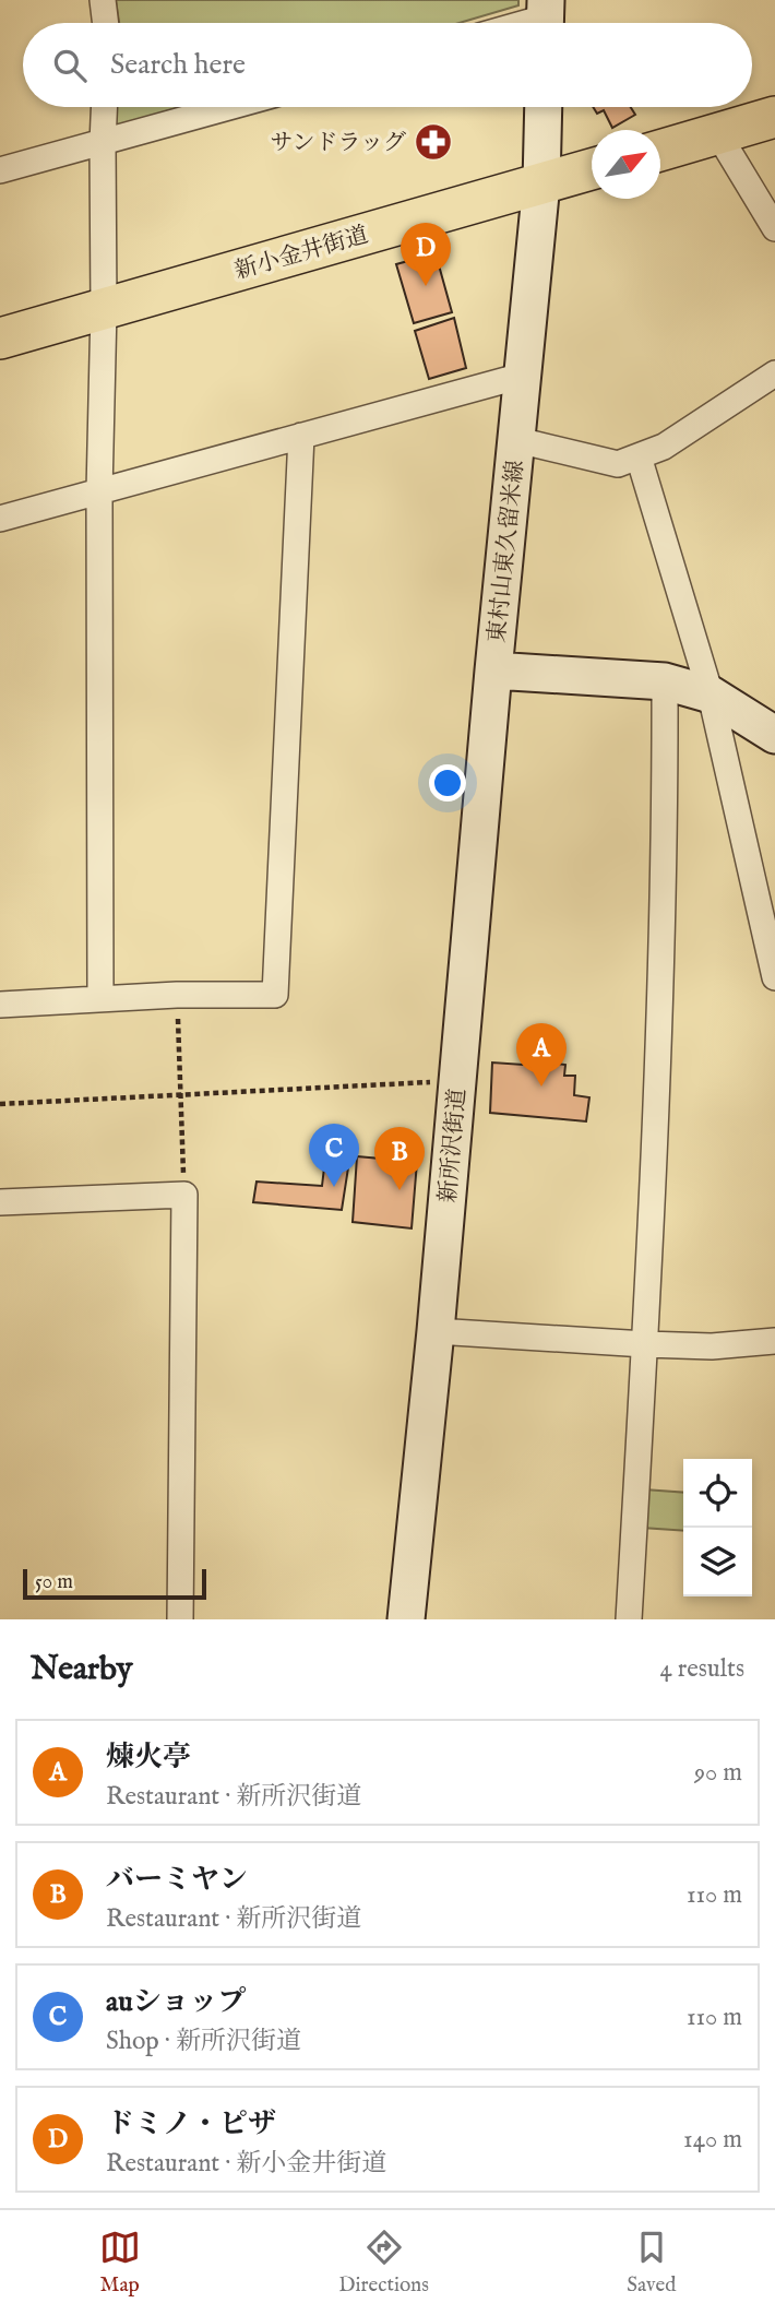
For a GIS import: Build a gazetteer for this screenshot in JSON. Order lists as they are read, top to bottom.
{
  "streets": {
    "main road": ["新小金井街道"],
    "street": ["東村山東久留米線", "新所沢街道"]
  },
  "crossings": [
    ["新小金井街道", "東村山東久留米線"],
    ["東村山東久留米線", "新所沢街道"]
  ],
  "places": {
    "pharmacy": ["サンドラッグ"]
  },
  "scale_bar": "50 m",
  "north": "top right",
  "page": {
    "search": "Search here",
    "pins": [
      "D",
      "A",
      "C",
      "B"
    ],
    "scale": "50 m",
    "heading": ["Nearby", "4 results"],
    "list": [
      {
        "mark": "A",
        "name": "煉火亭",
        "note": "Restaurant · 新所沢街道",
        "value": "90 m"
      },
      {
        "mark": "B",
        "name": "バーミヤン",
        "note": "Restaurant · 新所沢街道",
        "value": "110 m"
      },
      {
        "mark": "C",
        "name": "auショップ",
        "note": "Shop · 新所沢街道",
        "value": "110 m"
      },
      {
        "mark": "D",
        "name": "ドミノ・ピザ",
        "note": "Restaurant · 新小金井街道",
        "value": "140 m"
      }
    ],
    "nav": ["Map", "Directions", "Saved"]
  }
}
